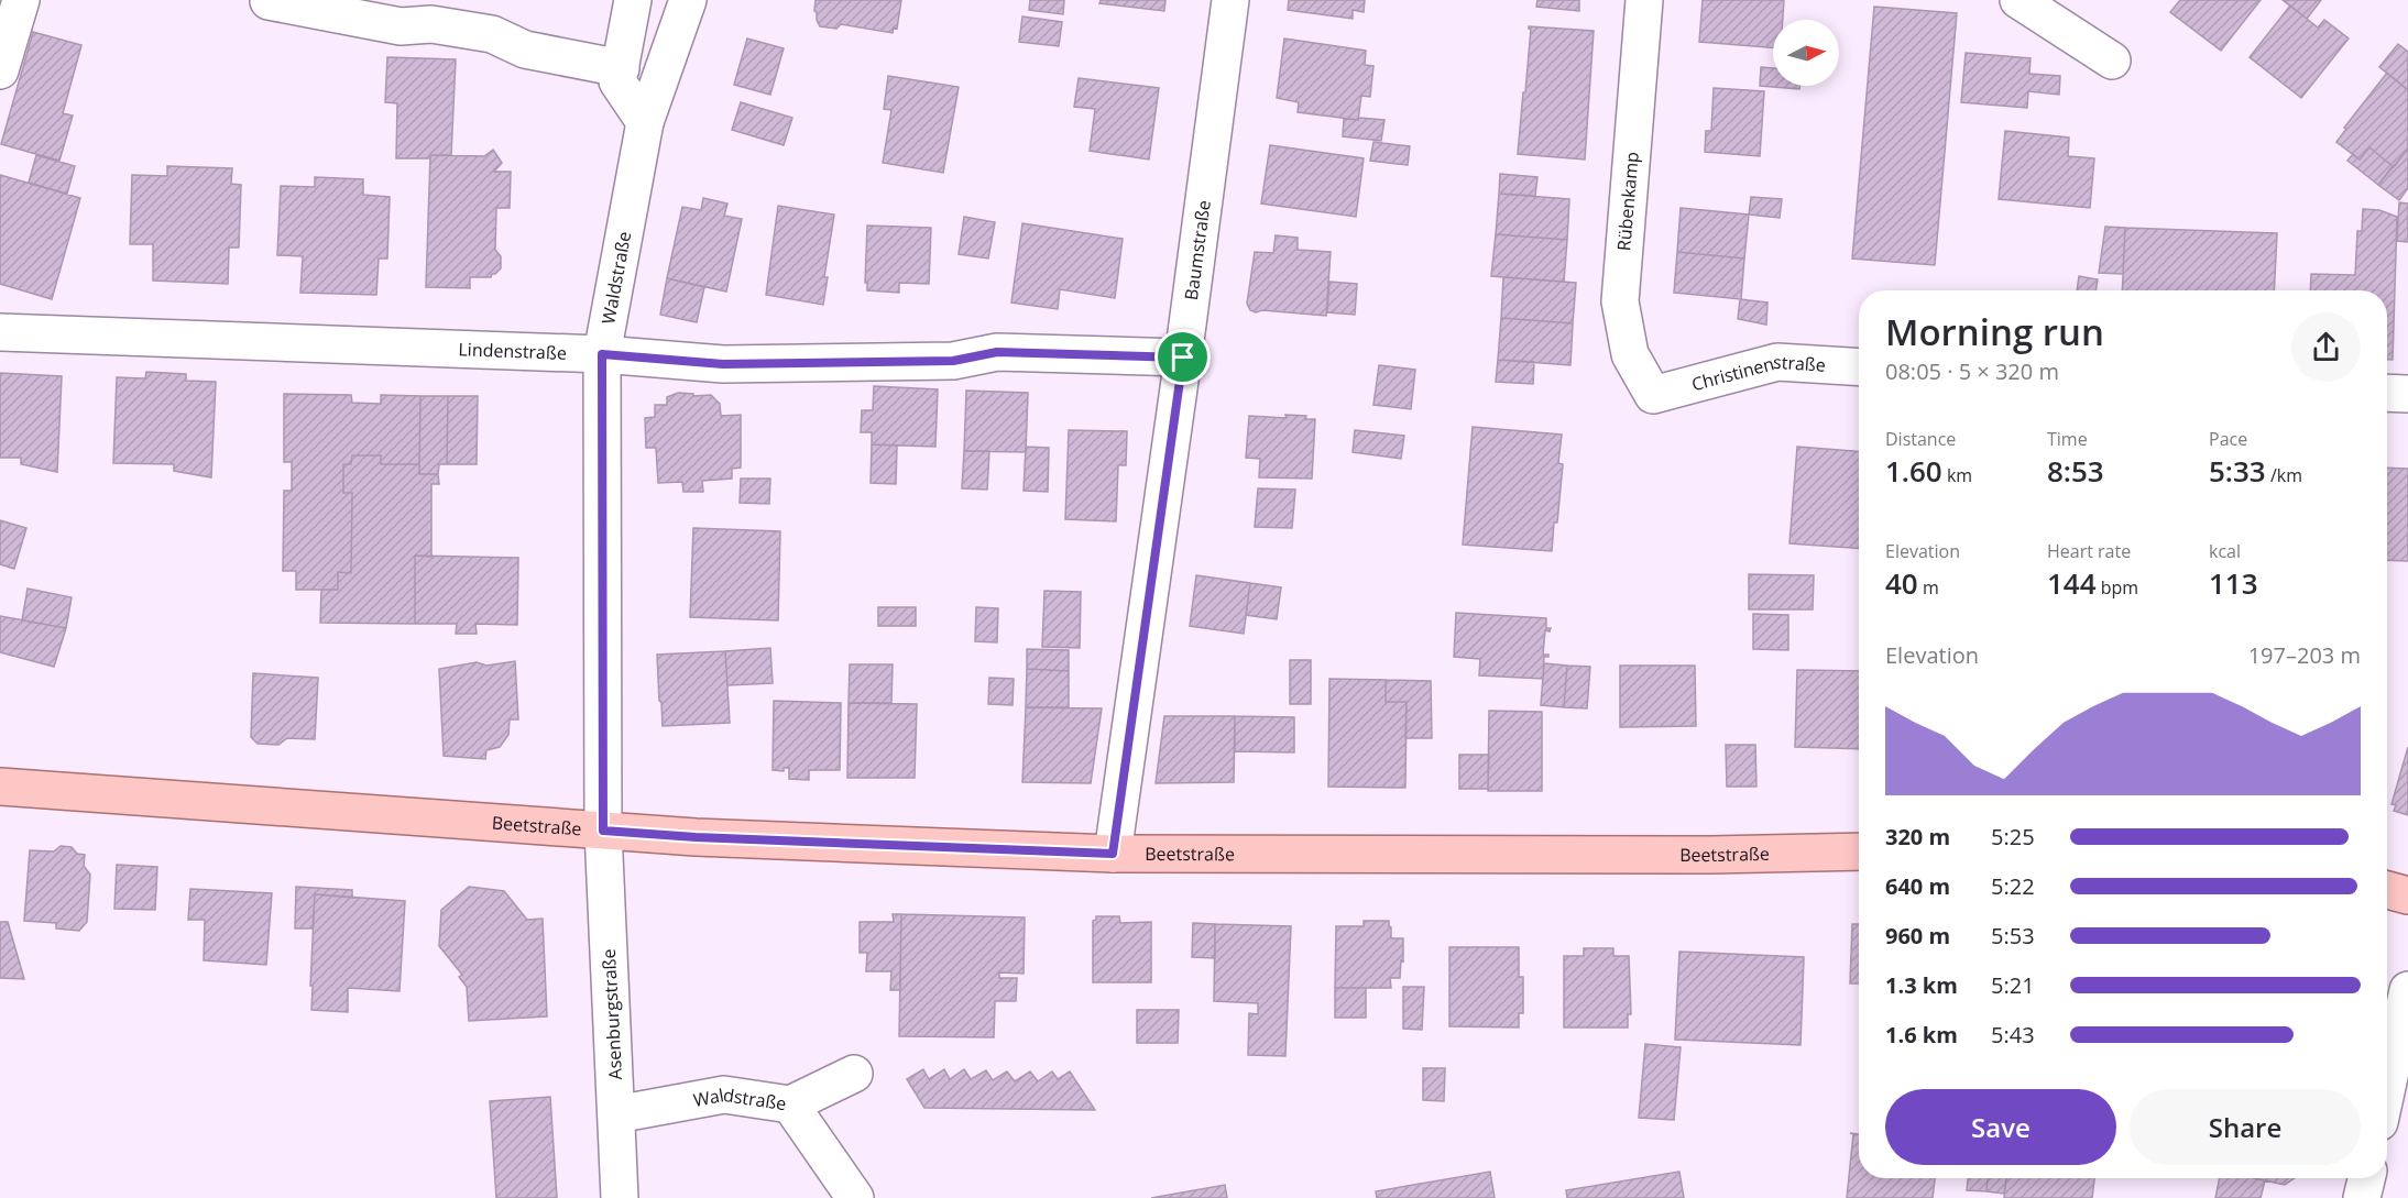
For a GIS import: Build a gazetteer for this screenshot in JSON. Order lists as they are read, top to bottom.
{
  "streets": {
    "main road": ["Beetstraße"],
    "street": [
      "Rübenkamp",
      "Baumstraße",
      "Waldstraße",
      "Lindenstraße",
      "Christinenstraße",
      "Asenburgstraße"
    ]
  },
  "crossings": [
    ["Rübenkamp", "Christinenstraße"],
    ["Baumstraße", "Lindenstraße"],
    ["Baumstraße", "Beetstraße"],
    ["Waldstraße", "Lindenstraße"],
    ["Waldstraße", "Beetstraße"],
    ["Waldstraße", "Asenburgstraße"],
    ["Beetstraße", "Asenburgstraße"]
  ],
  "north": "right",
  "page": {
    "heading": ["Morning run", "08:05 · 5 × 320 m"],
    "stats": [
      ["Distance", "1.60 km"],
      ["Time", "8:53"],
      ["Pace", "5:33 /km"],
      ["Elevation", "40 m"],
      ["Heart rate", "144 bpm"],
      ["kcal", "113"]
    ],
    "chart": ["Elevation", "197–203 m"],
    "list": [
      {
        "name": "320 m",
        "note": "5:25"
      },
      {
        "name": "640 m",
        "note": "5:22"
      },
      {
        "name": "960 m",
        "note": "5:53"
      },
      {
        "name": "1.3 km",
        "note": "5:21"
      },
      {
        "name": "1.6 km",
        "note": "5:43"
      }
    ],
    "buttons": ["Save", "Share"]
  }
}
